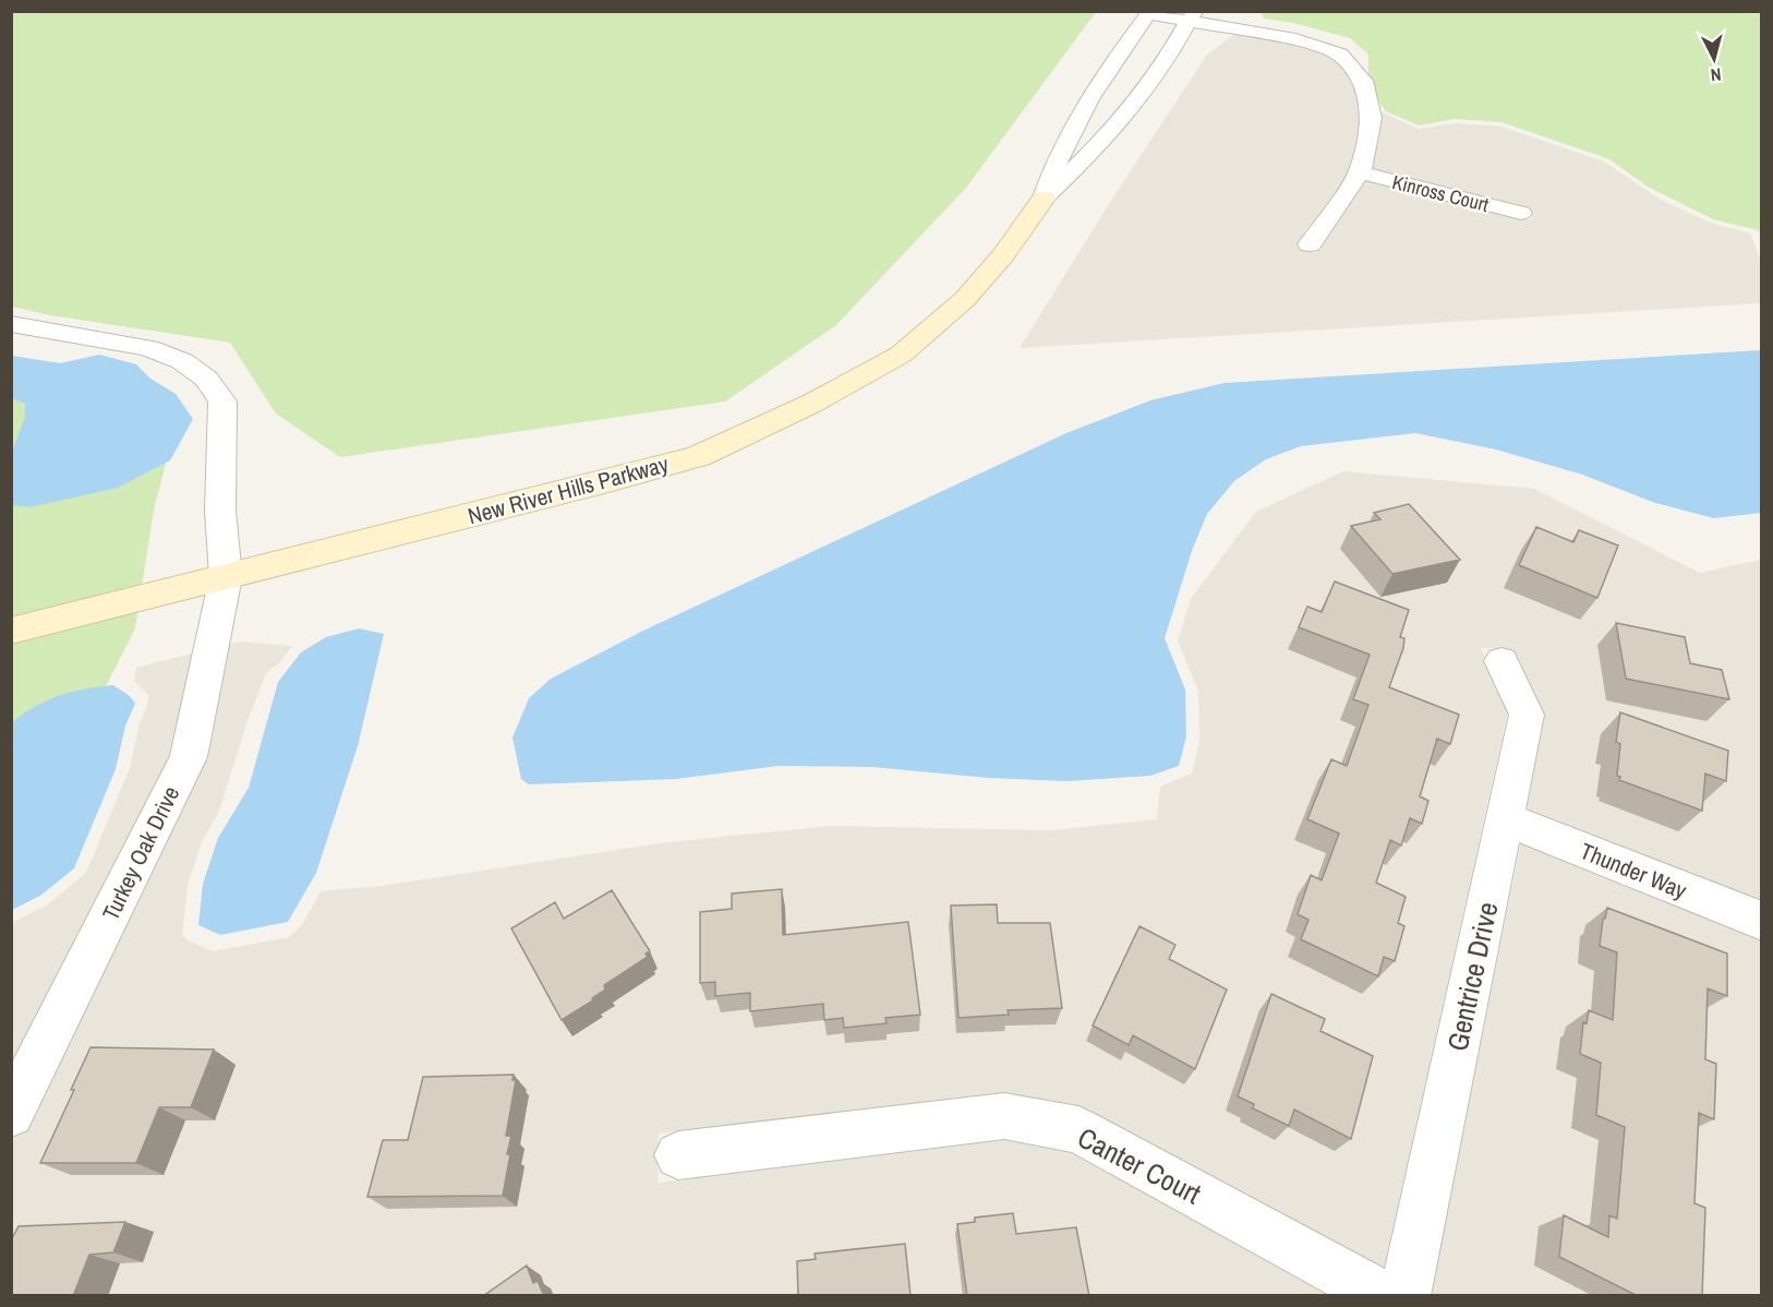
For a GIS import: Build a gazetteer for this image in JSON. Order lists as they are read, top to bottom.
{
  "streets": {
    "street": [
      "Kinross Court",
      "New River Hills Parkway",
      "Turkey Oak Drive",
      "Thunder Way",
      "Gentrice Drive",
      "Canter Court"
    ]
  },
  "crossings": [
    ["New River Hills Parkway", "Turkey Oak Drive"],
    ["Thunder Way", "Gentrice Drive"]
  ],
  "north": "bottom"
}
